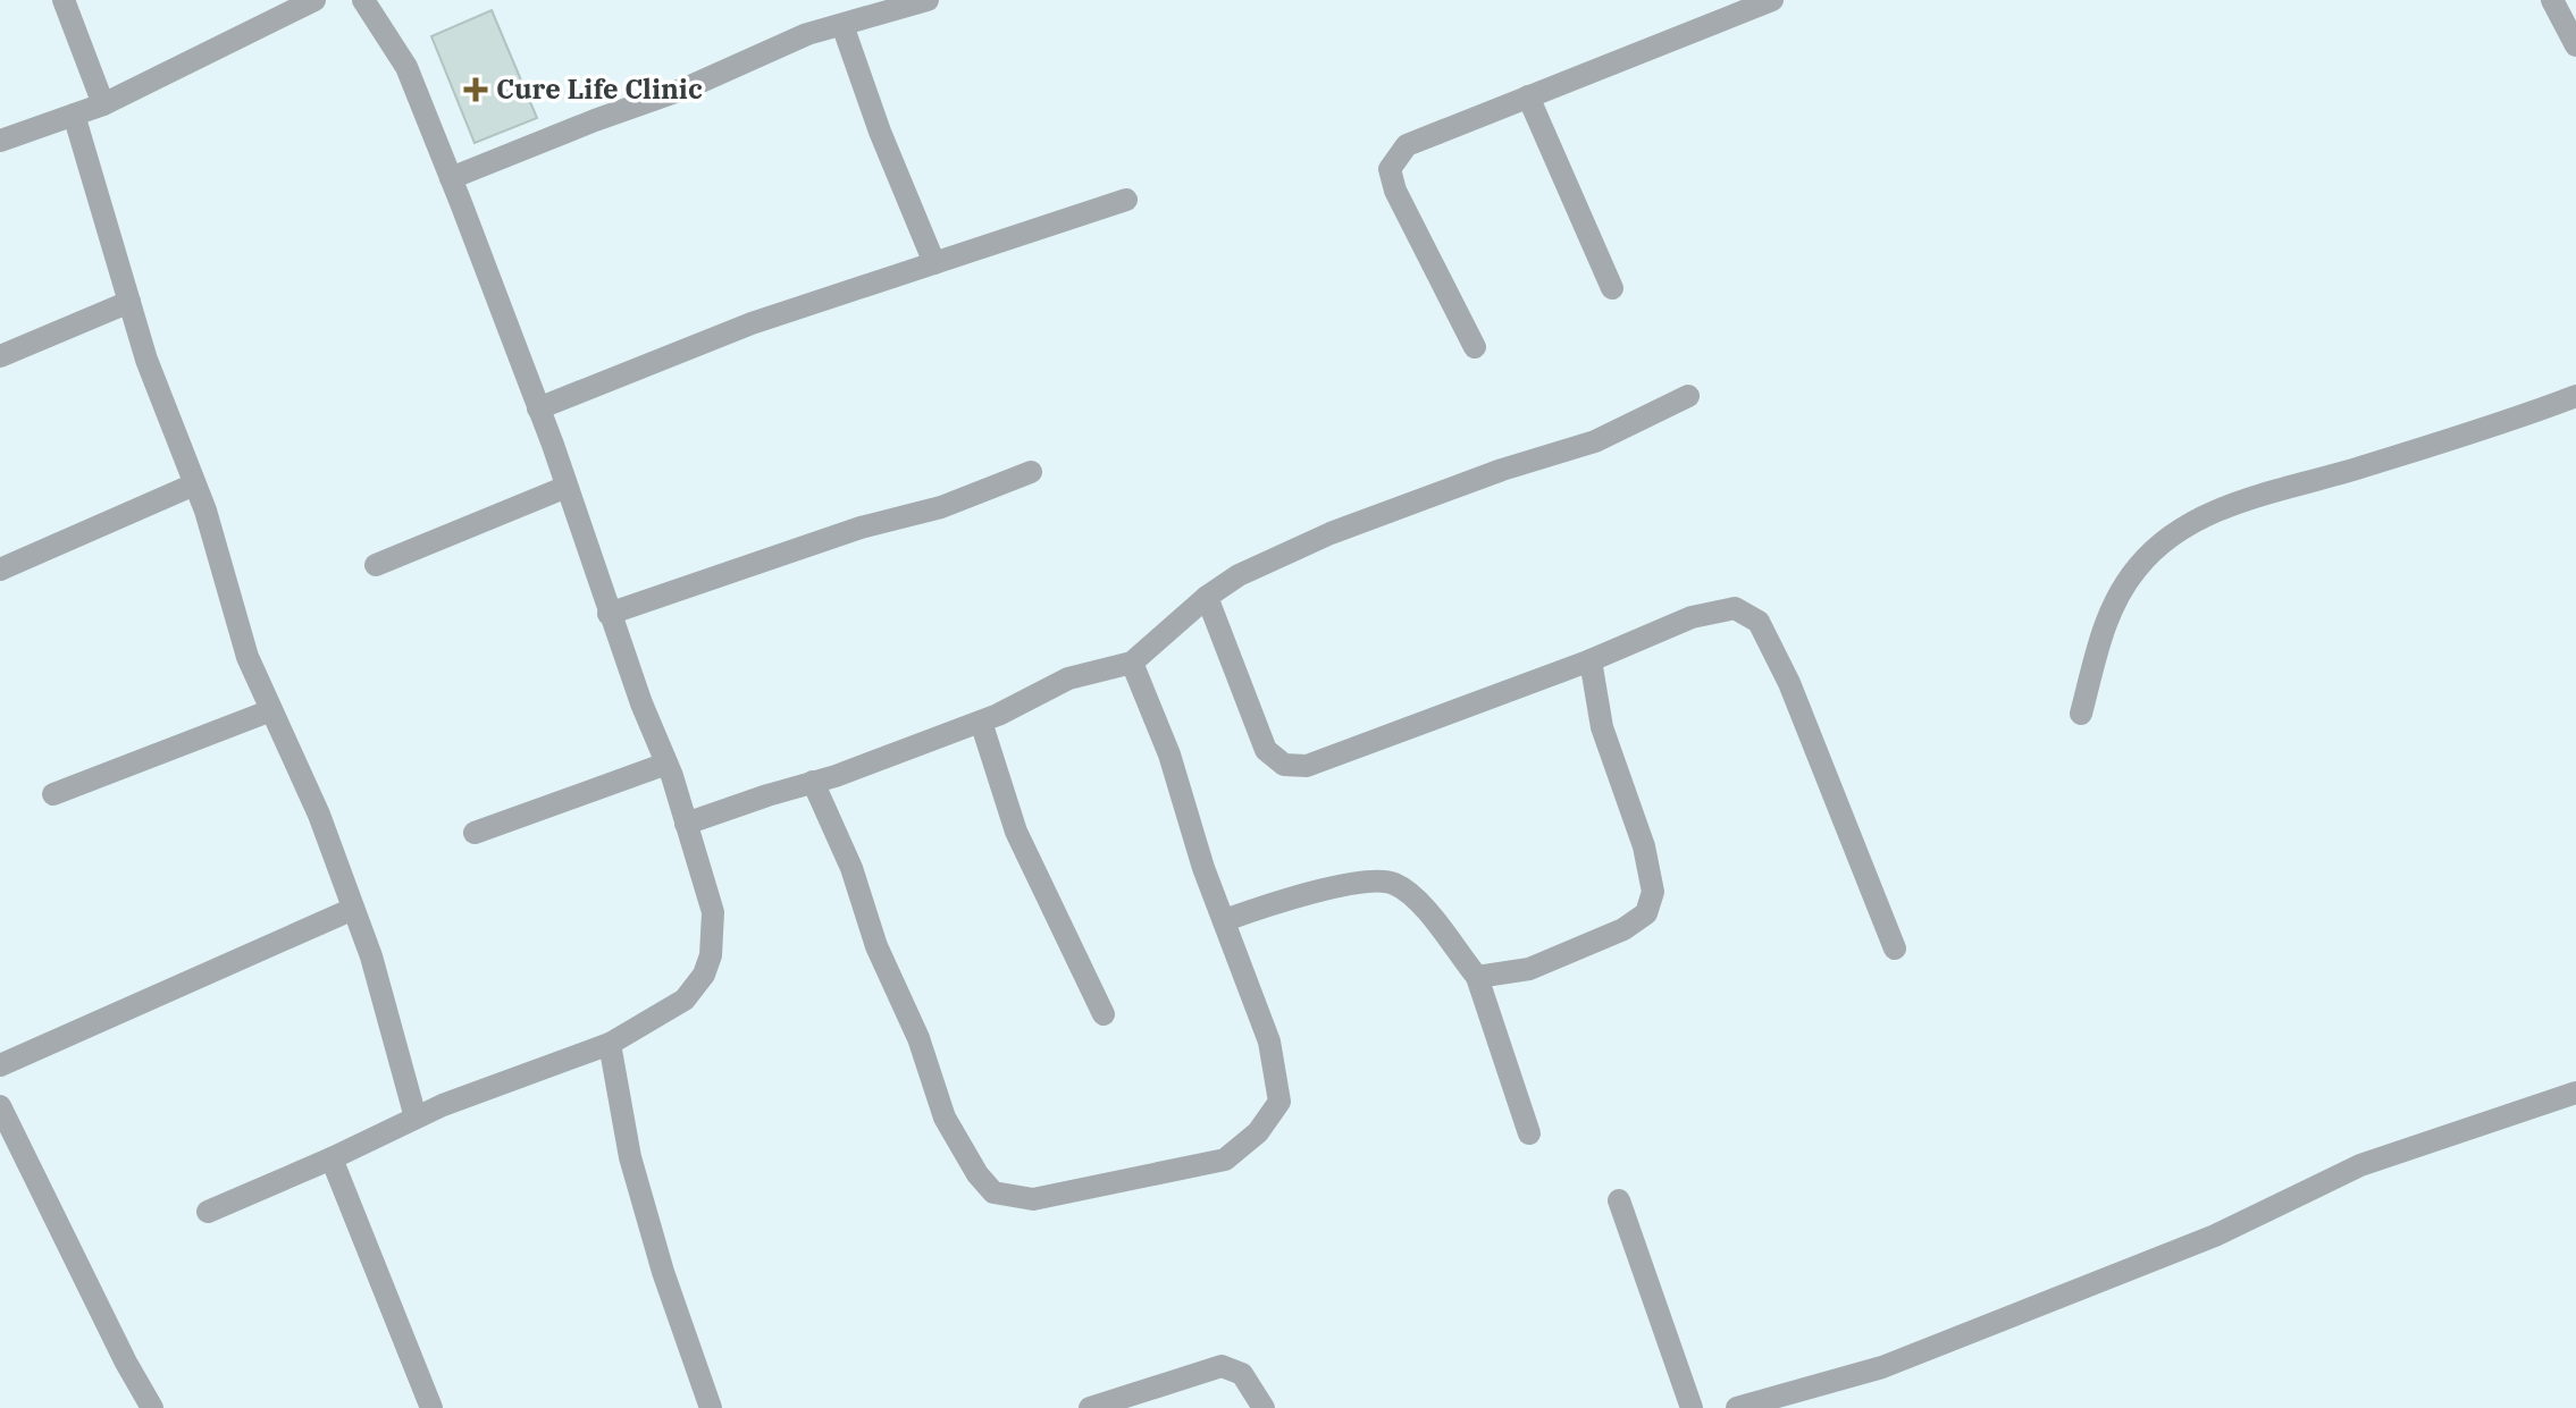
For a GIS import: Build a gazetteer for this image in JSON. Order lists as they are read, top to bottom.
{
  "places": {
    "health": ["Cure Life Clinic"]
  }
}
